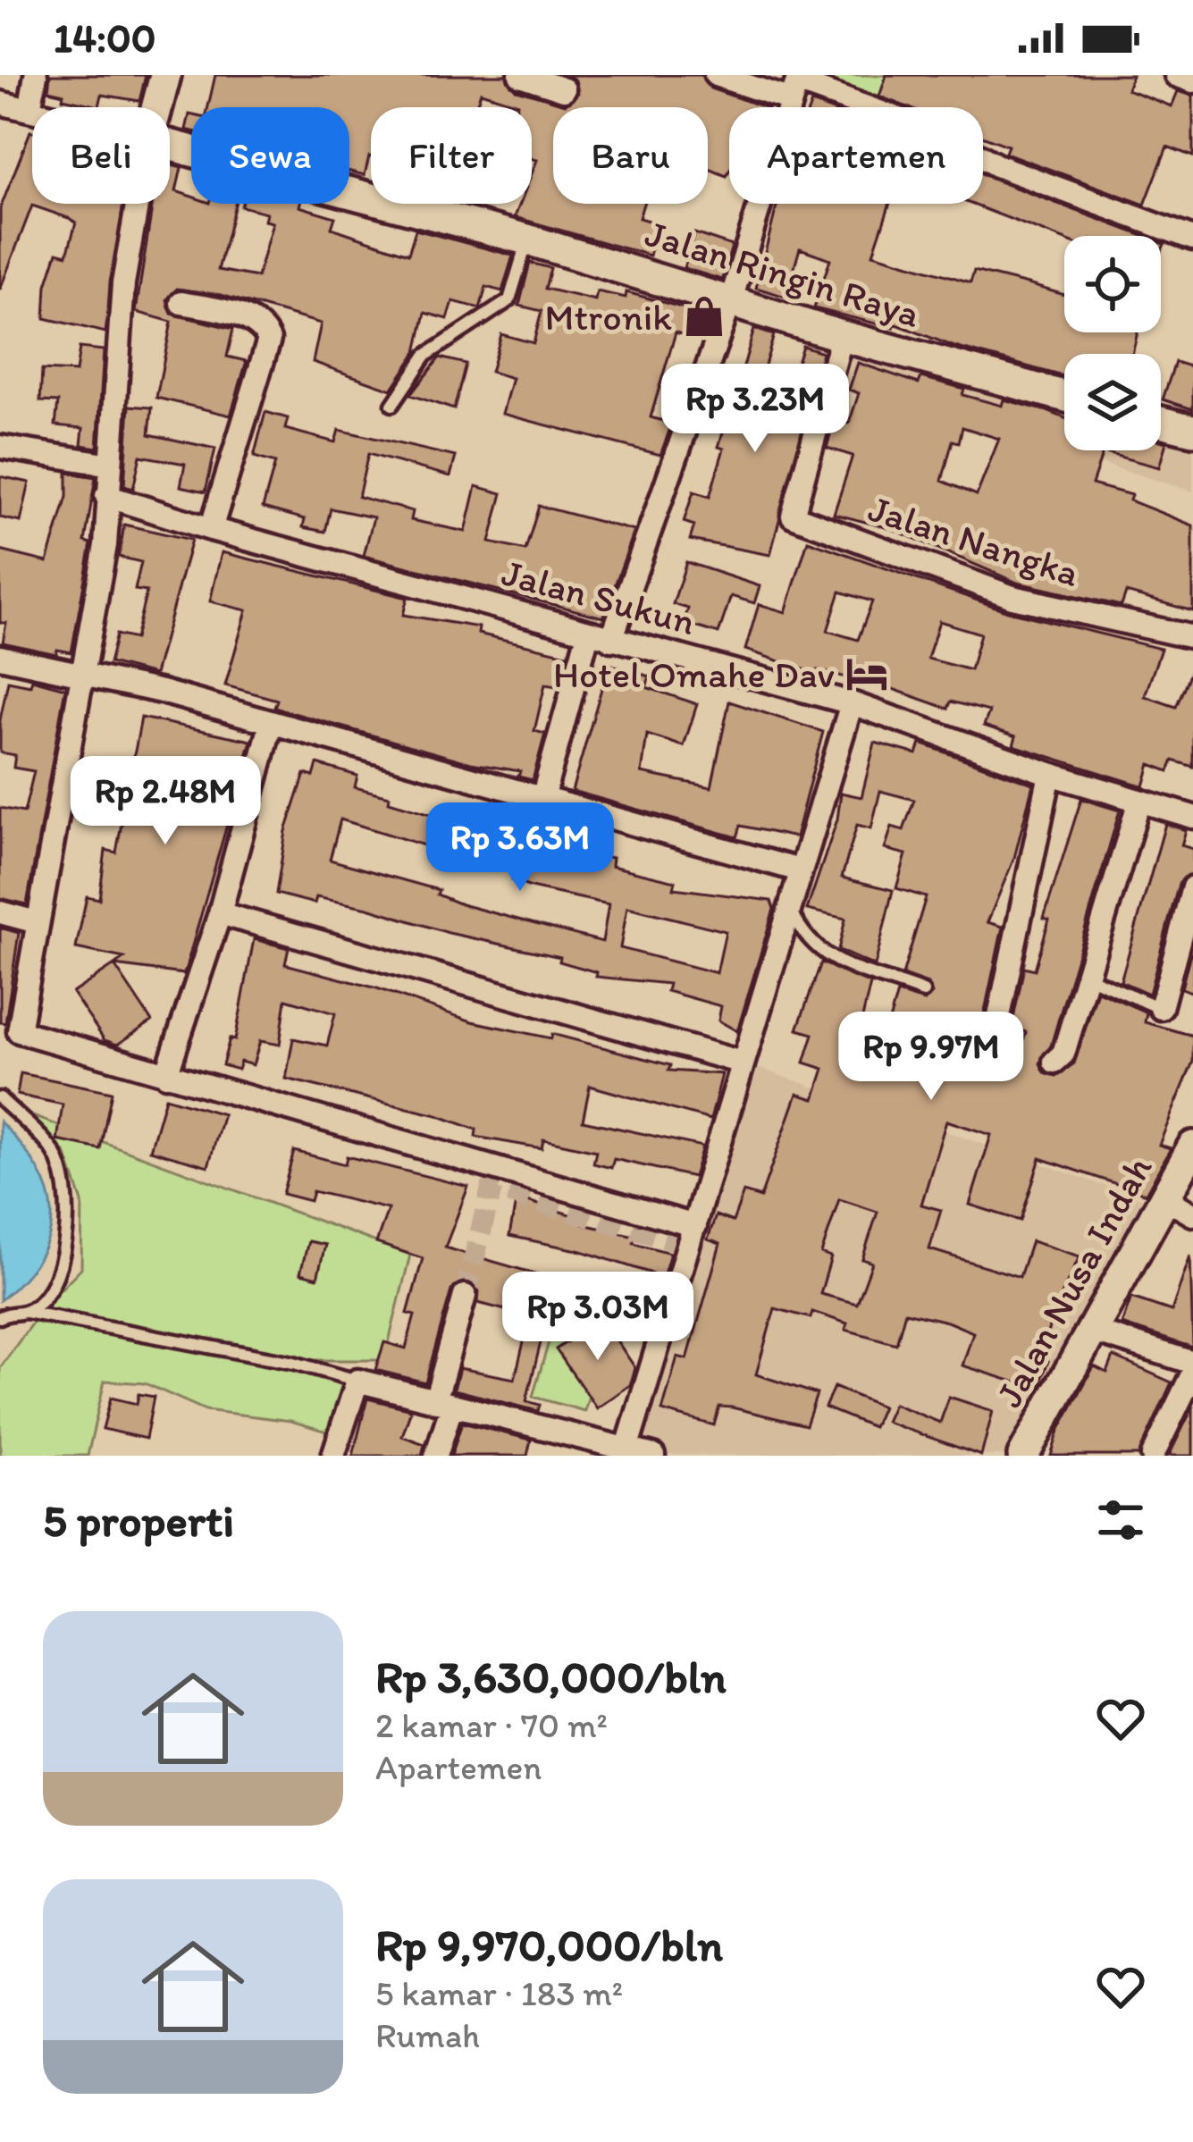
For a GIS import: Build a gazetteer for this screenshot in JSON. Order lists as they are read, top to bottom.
{
  "streets": {
    "main road": ["Jalan Ringin Raya", "Jalan Nusa Indah"],
    "street": ["Jalan Nangka", "Jalan Sukun"]
  },
  "crossings": [
    ["Jalan Ringin Raya", "Jalan Nangka"]
  ],
  "places": {
    "shop": ["Mtronik"],
    "hotel": ["Hotel Omahe Dav"]
  },
  "page": {
    "status": "14:00",
    "chip": [
      "Beli",
      "Sewa",
      "Filter",
      "Baru",
      "Apartemen"
    ],
    "price": [
      "Rp 3.23M",
      "Rp 2.48M",
      "Rp 3.63M",
      "Rp 9.97M",
      "Rp 3.03M"
    ],
    "heading": "5 properti",
    "list": [
      {
        "name": "Rp 3,630,000/bln",
        "note": "2 kamar · 70 m² · Apartemen"
      },
      {
        "name": "Rp 9,970,000/bln",
        "note": "5 kamar · 183 m² · Rumah"
      }
    ]
  }
}
